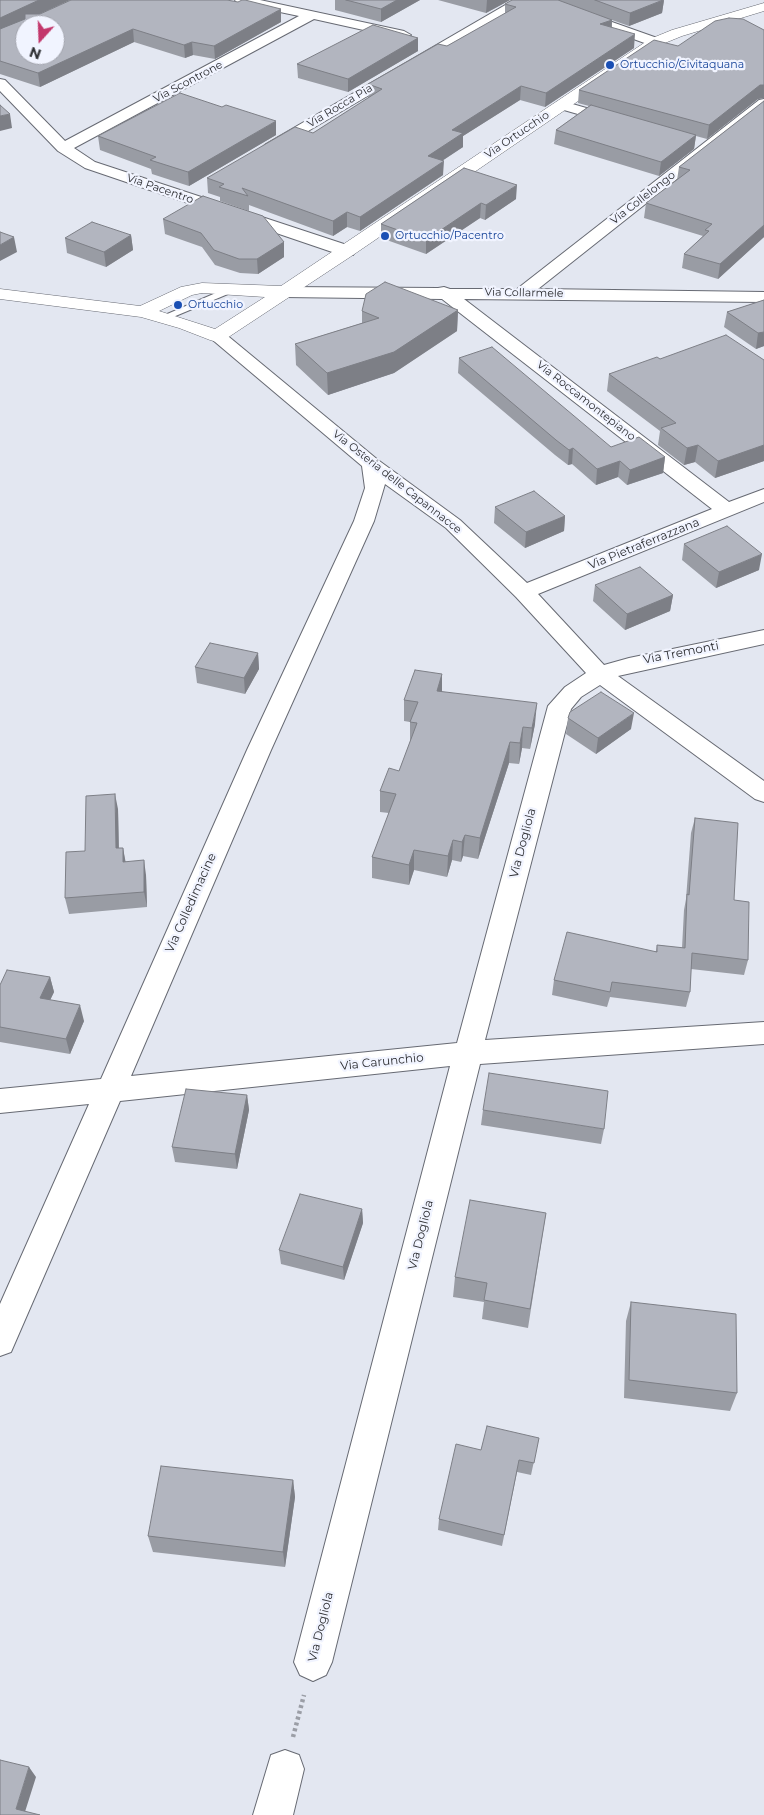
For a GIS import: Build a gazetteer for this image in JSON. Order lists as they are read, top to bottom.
{
  "streets": {
    "street": [
      "Via Scontrone",
      "Via Rocca Pia",
      "Via Ortucchio",
      "Via Pacentro",
      "Via Collelongo",
      "Via Collarmele",
      "Via Roccamontepiano",
      "Via Osteria delle Capannacce",
      "Via Pietraferrazzana",
      "Via Tremonti",
      "Via Dogliola",
      "Via Colledimacine",
      "Via Carunchio"
    ]
  },
  "crossings": [
    ["Via Scontrone", "Via Pacentro"],
    ["Via Ortucchio", "Via Pacentro"],
    ["Via Ortucchio", "Via Collarmele"],
    ["Via Ortucchio", "Via Osteria delle Capannacce"],
    ["Via Collelongo", "Via Collarmele"],
    ["Via Collarmele", "Via Roccamontepiano"],
    ["Via Roccamontepiano", "Via Pietraferrazzana"],
    ["Via Osteria delle Capannacce", "Via Pietraferrazzana"],
    ["Via Osteria delle Capannacce", "Via Tremonti"],
    ["Via Osteria delle Capannacce", "Via Dogliola"],
    ["Via Osteria delle Capannacce", "Via Colledimacine"],
    ["Via Tremonti", "Via Dogliola"],
    ["Via Dogliola", "Via Carunchio"],
    ["Via Colledimacine", "Via Carunchio"]
  ],
  "places": ["Ortucchio/Civitaquana", "Ortucchio/Pacentro", "Ortucchio"],
  "north": "bottom"
}
